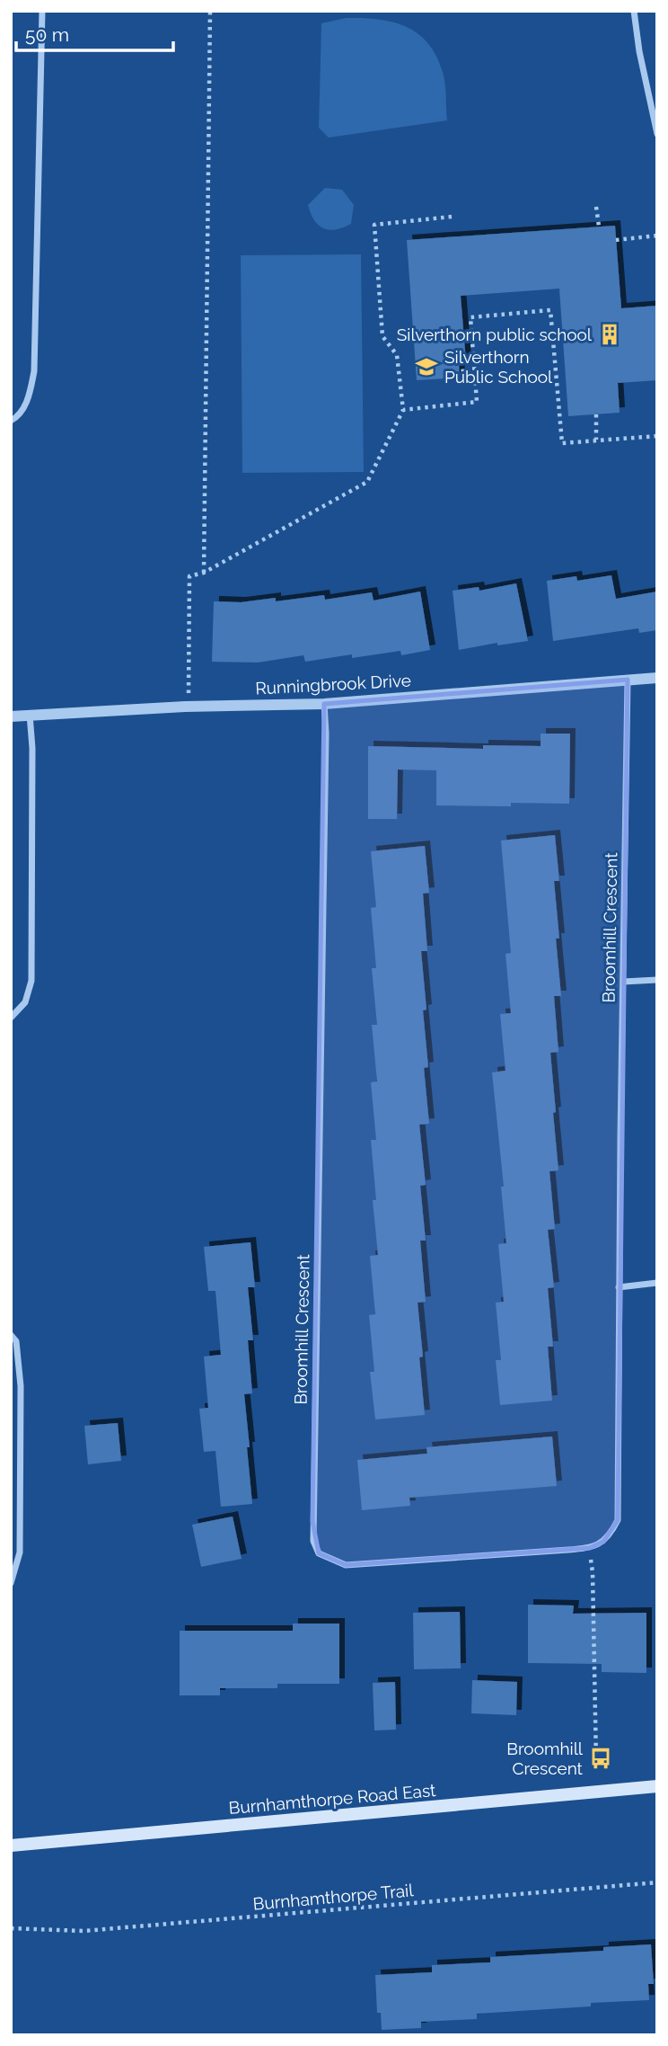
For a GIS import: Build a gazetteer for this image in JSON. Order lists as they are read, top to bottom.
{
  "streets": {
    "main road": ["Burnhamthorpe Road East"],
    "street": ["Runningbrook Drive", "Broomhill Crescent"],
    "path": ["Burnhamthorpe Trail"]
  },
  "crossings": [
    ["Runningbrook Drive", "Broomhill Crescent"]
  ],
  "places": {
    "building": ["Silverthorn public school"],
    "school or university": ["Silverthorn Public School"],
    "bus stop": ["Broomhill Crescent"]
  },
  "scale_bar": "50 m"
}
